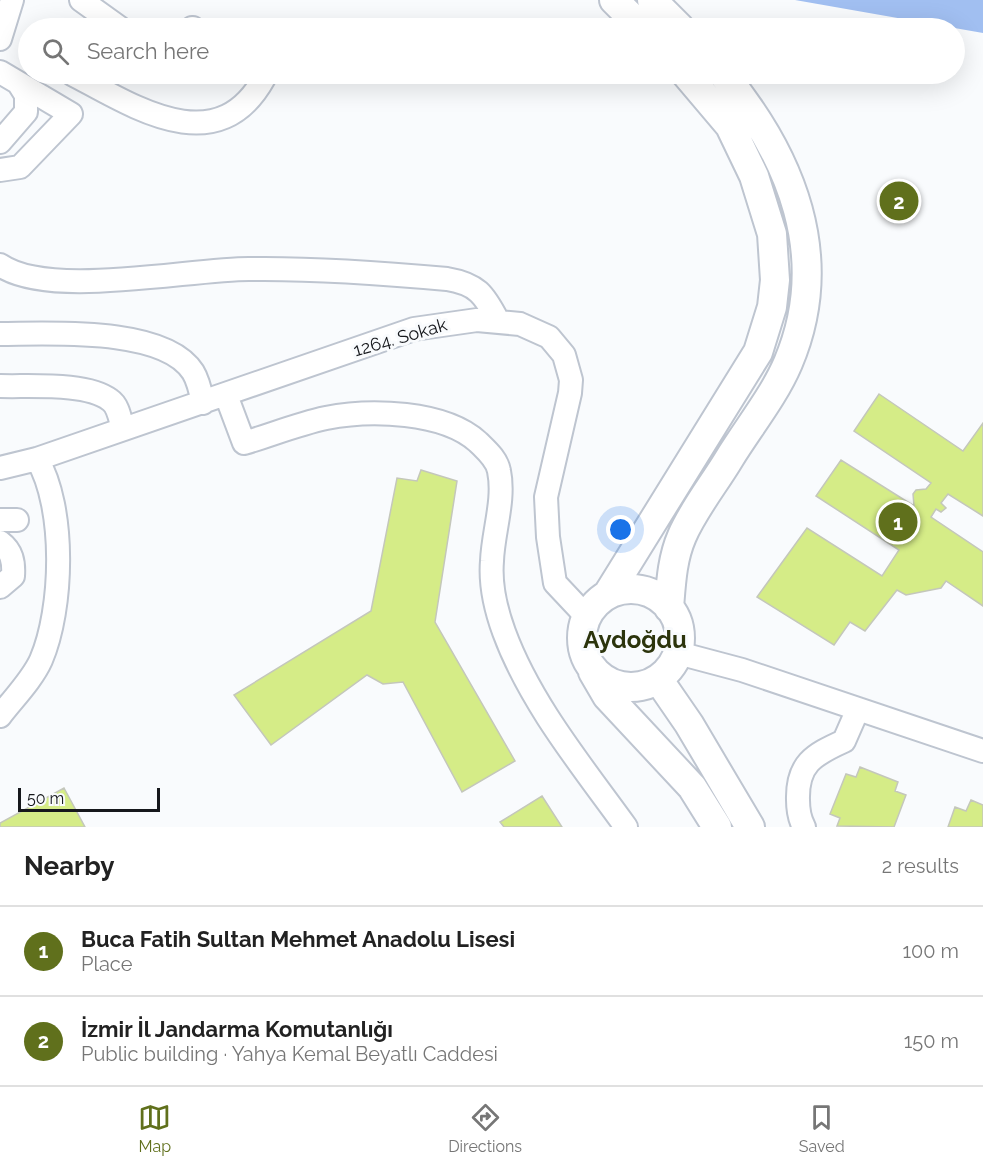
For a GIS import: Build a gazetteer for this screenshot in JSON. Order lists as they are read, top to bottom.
{
  "streets": {
    "street": ["1264. Sokak"]
  },
  "districts": ["Aydoğdu"],
  "scale_bar": "50 m",
  "page": {
    "search": "Search here",
    "pins": ["2", "1"],
    "scale": "50 m",
    "heading": ["Nearby", "2 results"],
    "list": [
      {
        "mark": "1",
        "name": "Buca Fatih Sultan Mehmet Anadolu Lisesi",
        "note": "Place",
        "value": "100 m"
      },
      {
        "mark": "2",
        "name": "İzmir İl Jandarma Komutanlığı",
        "note": "Public building · Yahya Kemal Beyatlı Caddesi",
        "value": "150 m"
      }
    ],
    "nav": ["Map", "Directions", "Saved"]
  }
}
